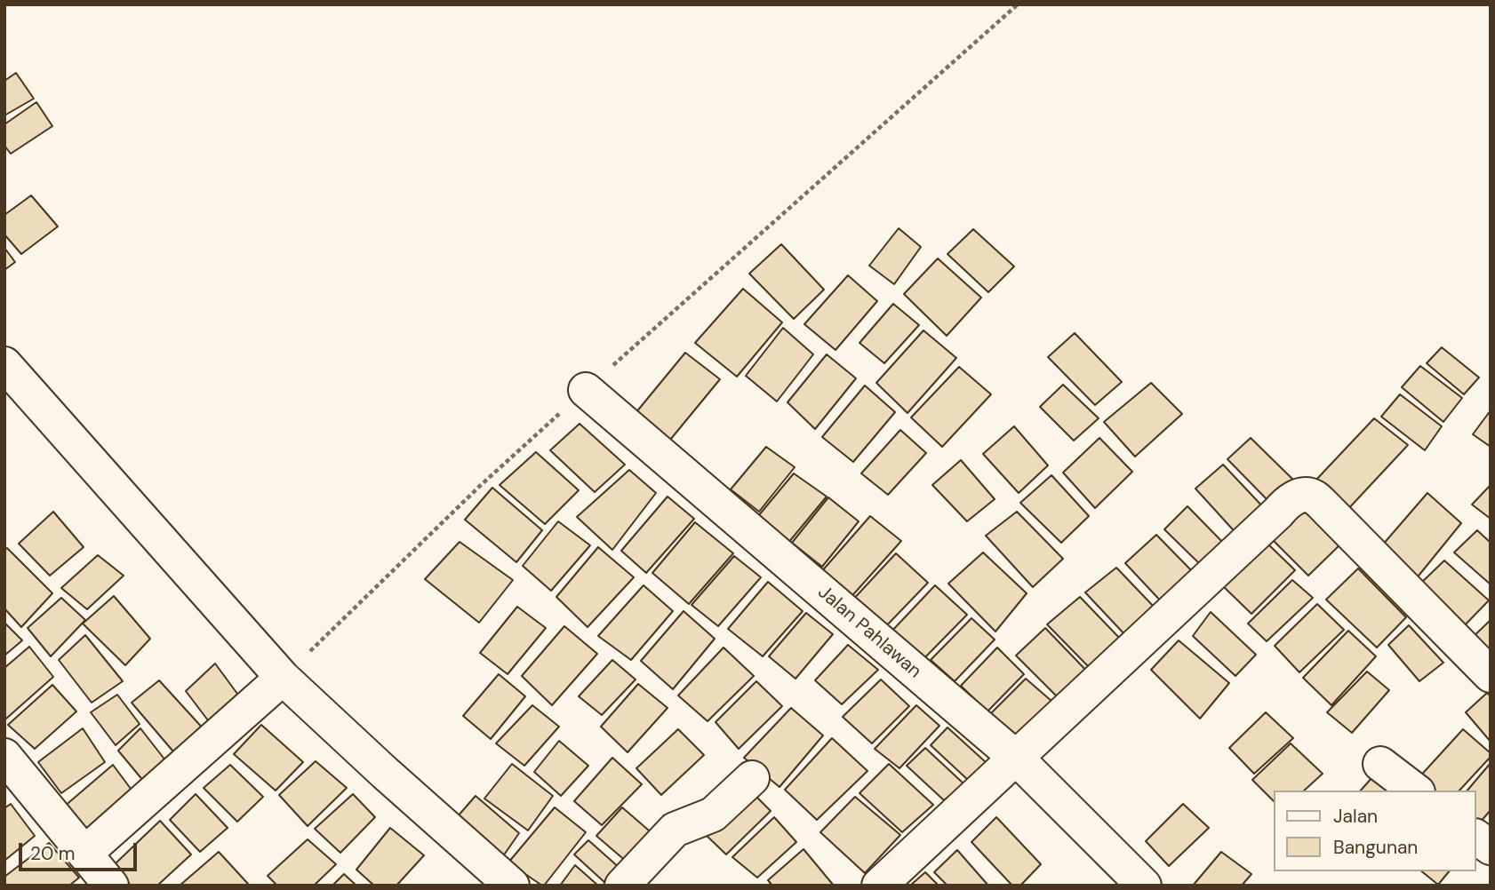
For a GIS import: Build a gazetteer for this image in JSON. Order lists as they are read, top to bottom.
{
  "streets": {
    "street": ["Jalan Pahlawan"]
  },
  "legend": ["Jalan", "Bangunan"],
  "scale_bar": "20 m"
}
